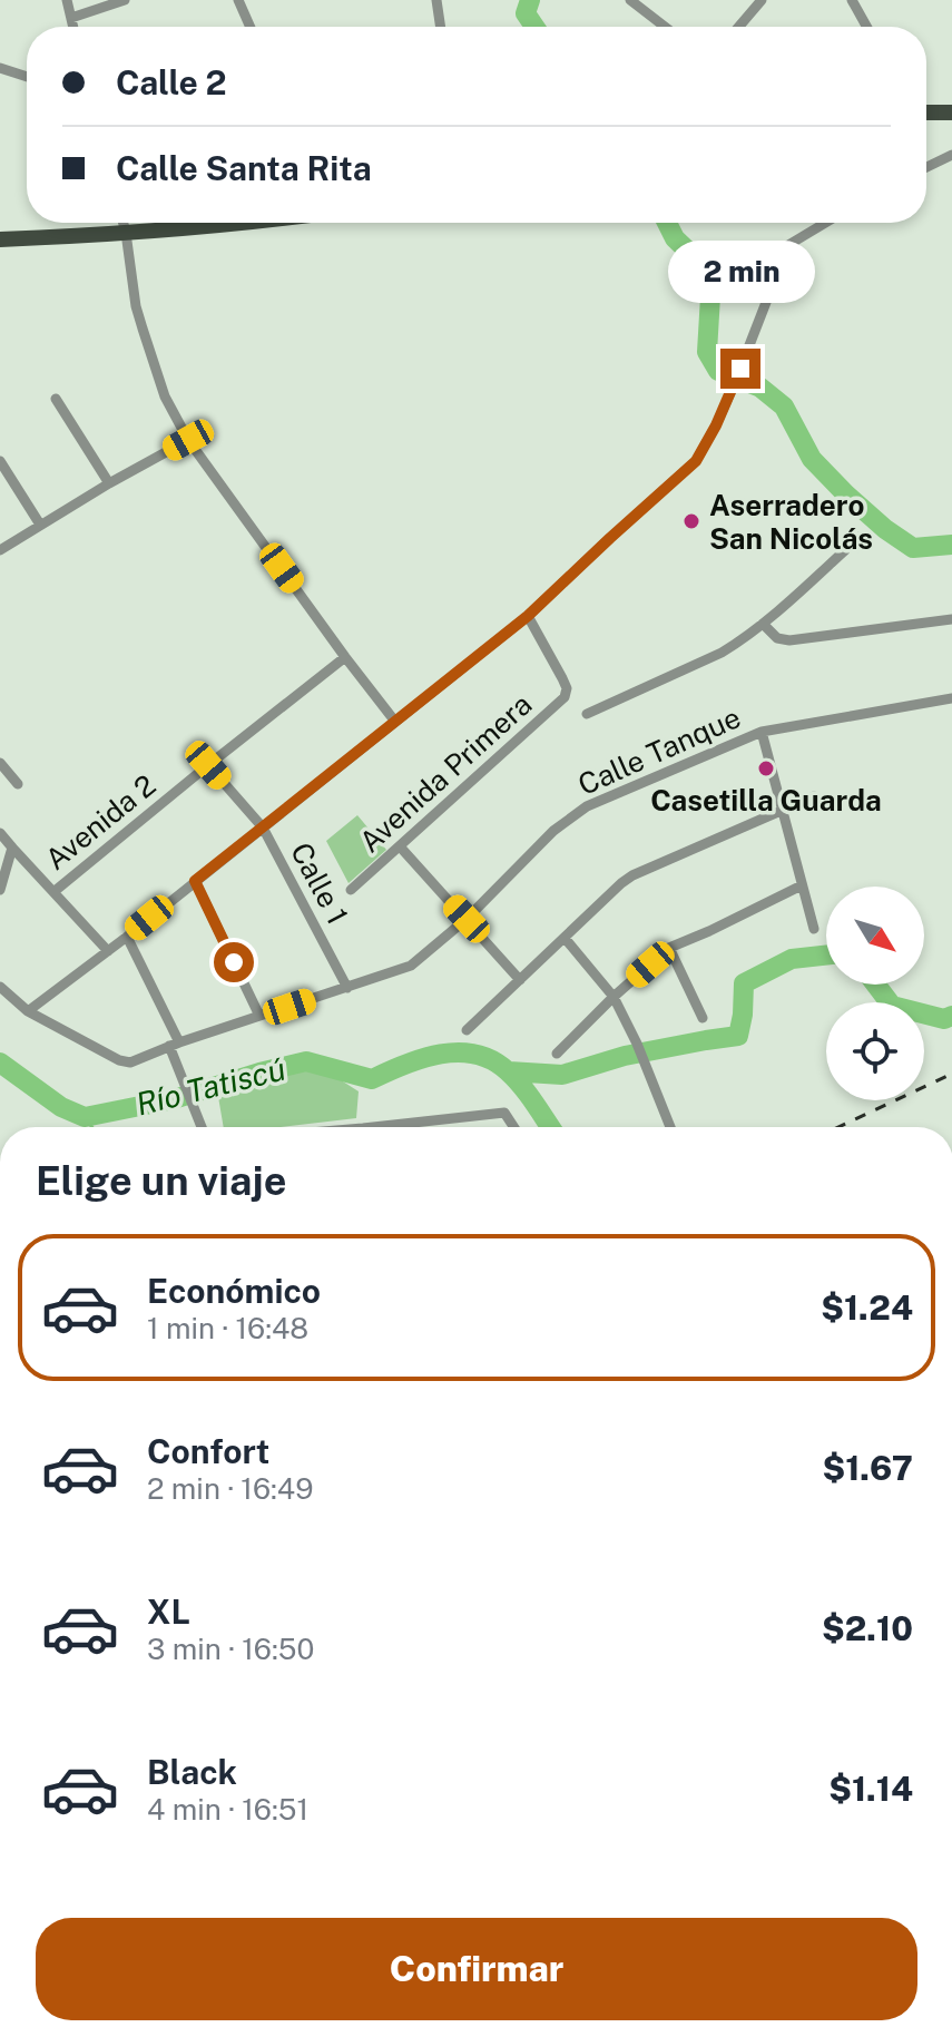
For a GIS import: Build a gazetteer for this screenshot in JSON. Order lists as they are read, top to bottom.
{
  "streets": {
    "street": [
      "Calle Tanque",
      "Avenida Primera",
      "Avenida 2",
      "Calle 1"
    ]
  },
  "crossings": [
    ["Calle Tanque", "Calle 1"],
    ["Avenida 2", "Calle 1"]
  ],
  "water": ["Río Tatiscú"],
  "places": ["Aserradero San Nicolás", "Casetilla Guarda"],
  "north": "bottom right",
  "page": {
    "banner": ["Calle 2", "Calle Santa Rita"],
    "bubble": "2 min",
    "heading": "Elige un viaje",
    "list": [
      {
        "name": "Económico",
        "note": "1 min · 16:48",
        "value": "$1.24"
      },
      {
        "name": "Confort",
        "note": "2 min · 16:49",
        "value": "$1.67"
      },
      {
        "name": "XL",
        "note": "3 min · 16:50",
        "value": "$2.10"
      },
      {
        "name": "Black",
        "note": "4 min · 16:51",
        "value": "$1.14"
      }
    ],
    "buttons": "Confirmar"
  }
}
